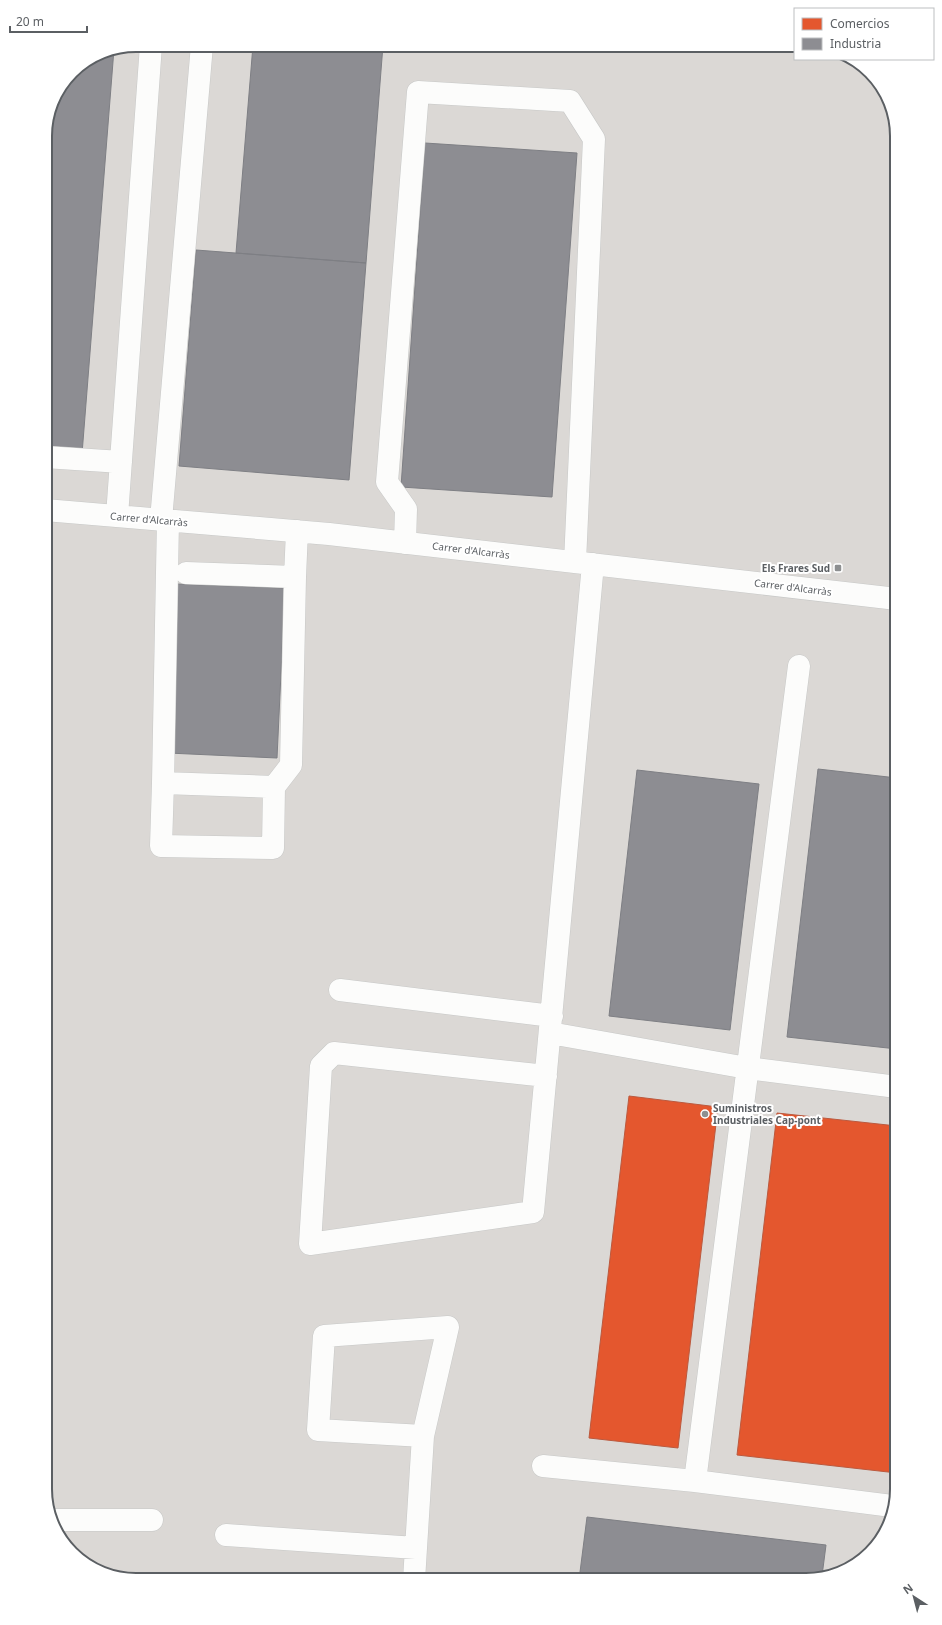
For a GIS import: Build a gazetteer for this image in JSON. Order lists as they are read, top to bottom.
{
  "streets": {
    "street": ["Carrer d'Alcarràs"]
  },
  "places": {
    "transit": ["Els Frares Sud"],
    "other": ["Suministros Industriales Cap-pont"]
  },
  "legend": ["Comercios", "Industria"],
  "scale_bar": "20 m",
  "north": "top left"
}
